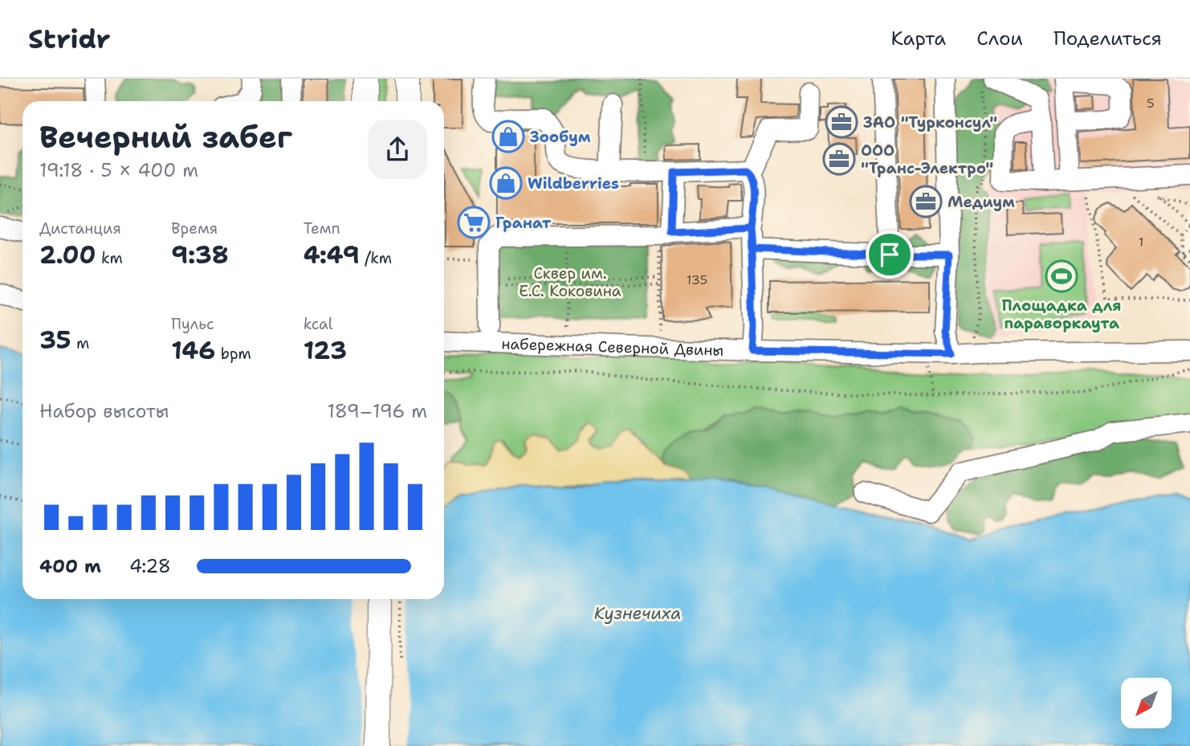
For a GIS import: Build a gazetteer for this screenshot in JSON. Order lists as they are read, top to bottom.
{
  "streets": {
    "street": ["набережная Северной Двины"]
  },
  "water": ["Кузнечиха"],
  "parks": ["Сквер им. Е.С. Коковина"],
  "places": {
    "office": ["ЗАО \"Турконсул\"", "ООО \"Транс-Электро\"", "Медиум"],
    "shop": ["Зообум", "Wildberries"],
    "supermarket": ["Гранат"],
    "sports": ["Площадка для параворкаута"]
  },
  "house_numbers": ["5", "1", "135"],
  "north": "bottom left",
  "page": {
    "header": "Stridr",
    "nav": ["Карта", "Слои", "Поделиться"],
    "heading": ["Вечерний забег", "19:18 · 5 × 400 m"],
    "stats": [
      ["Дистанция", "2.00 km"],
      ["Время", "9:38"],
      ["Темп", "4:49 /km"],
      ["35 m"],
      ["Пульс", "146 bpm"],
      ["kcal", "123"]
    ],
    "chart": ["Набор высоты", "189–196 m"],
    "list": [
      {
        "name": "400 m",
        "note": "4:28"
      }
    ]
  }
}
